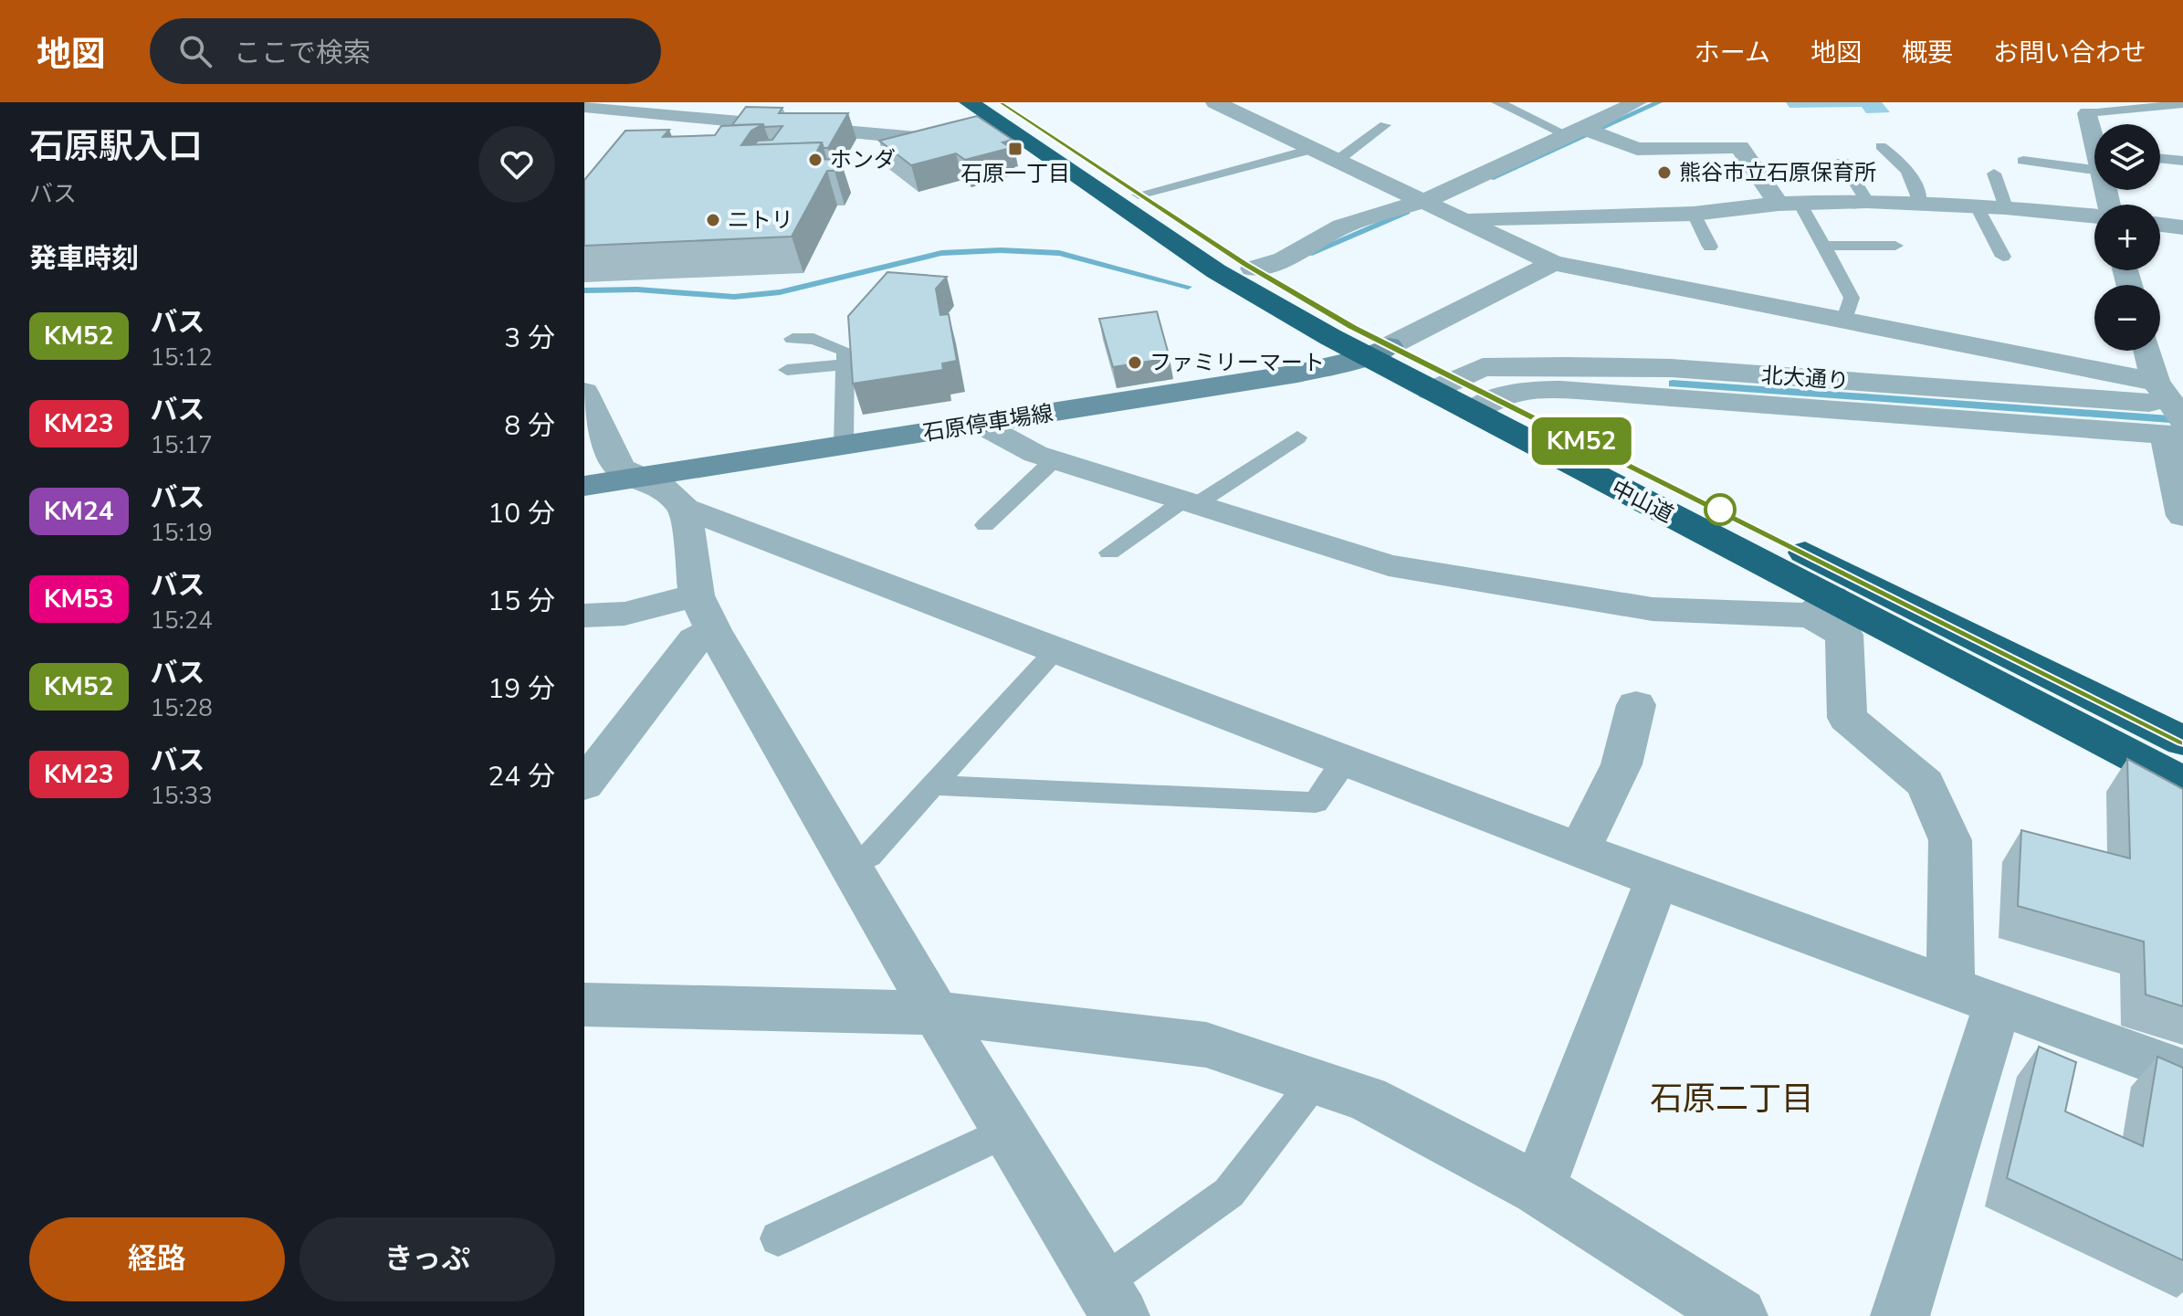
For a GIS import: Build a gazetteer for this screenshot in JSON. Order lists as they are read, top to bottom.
{
  "streets": {
    "highway": ["中山道"],
    "main road": ["石原停車場線"],
    "street": ["北大通り"]
  },
  "crossings": [
    ["北大通り", "中山道"],
    ["石原停車場線", "中山道"]
  ],
  "districts": ["石原二丁目"],
  "places": {
    "transit": ["石原一丁目"],
    "other": [
      "ホンダ",
      "熊谷市立石原保育所",
      "ニトリ",
      "ファミリーマート"
    ]
  },
  "lines": ["bus line KM52"],
  "page": {
    "header": "地図",
    "search": "ここで検索",
    "nav": [
      "ホーム",
      "地図",
      "概要",
      "お問い合わせ"
    ],
    "heading": [
      ["石原駅入口", "バス"],
      "発車時刻"
    ],
    "on_map": "KM52",
    "map_buttons": ["+", "−"],
    "list": [
      {
        "mark": "KM52",
        "name": "バス",
        "note": "15:12",
        "value": "3 分"
      },
      {
        "mark": "KM23",
        "name": "バス",
        "note": "15:17",
        "value": "8 分"
      },
      {
        "mark": "KM24",
        "name": "バス",
        "note": "15:19",
        "value": "10 分"
      },
      {
        "mark": "KM53",
        "name": "バス",
        "note": "15:24",
        "value": "15 分"
      },
      {
        "mark": "KM52",
        "name": "バス",
        "note": "15:28",
        "value": "19 分"
      },
      {
        "mark": "KM23",
        "name": "バス",
        "note": "15:33",
        "value": "24 分"
      }
    ],
    "buttons": ["経路", "きっぷ"]
  }
}
